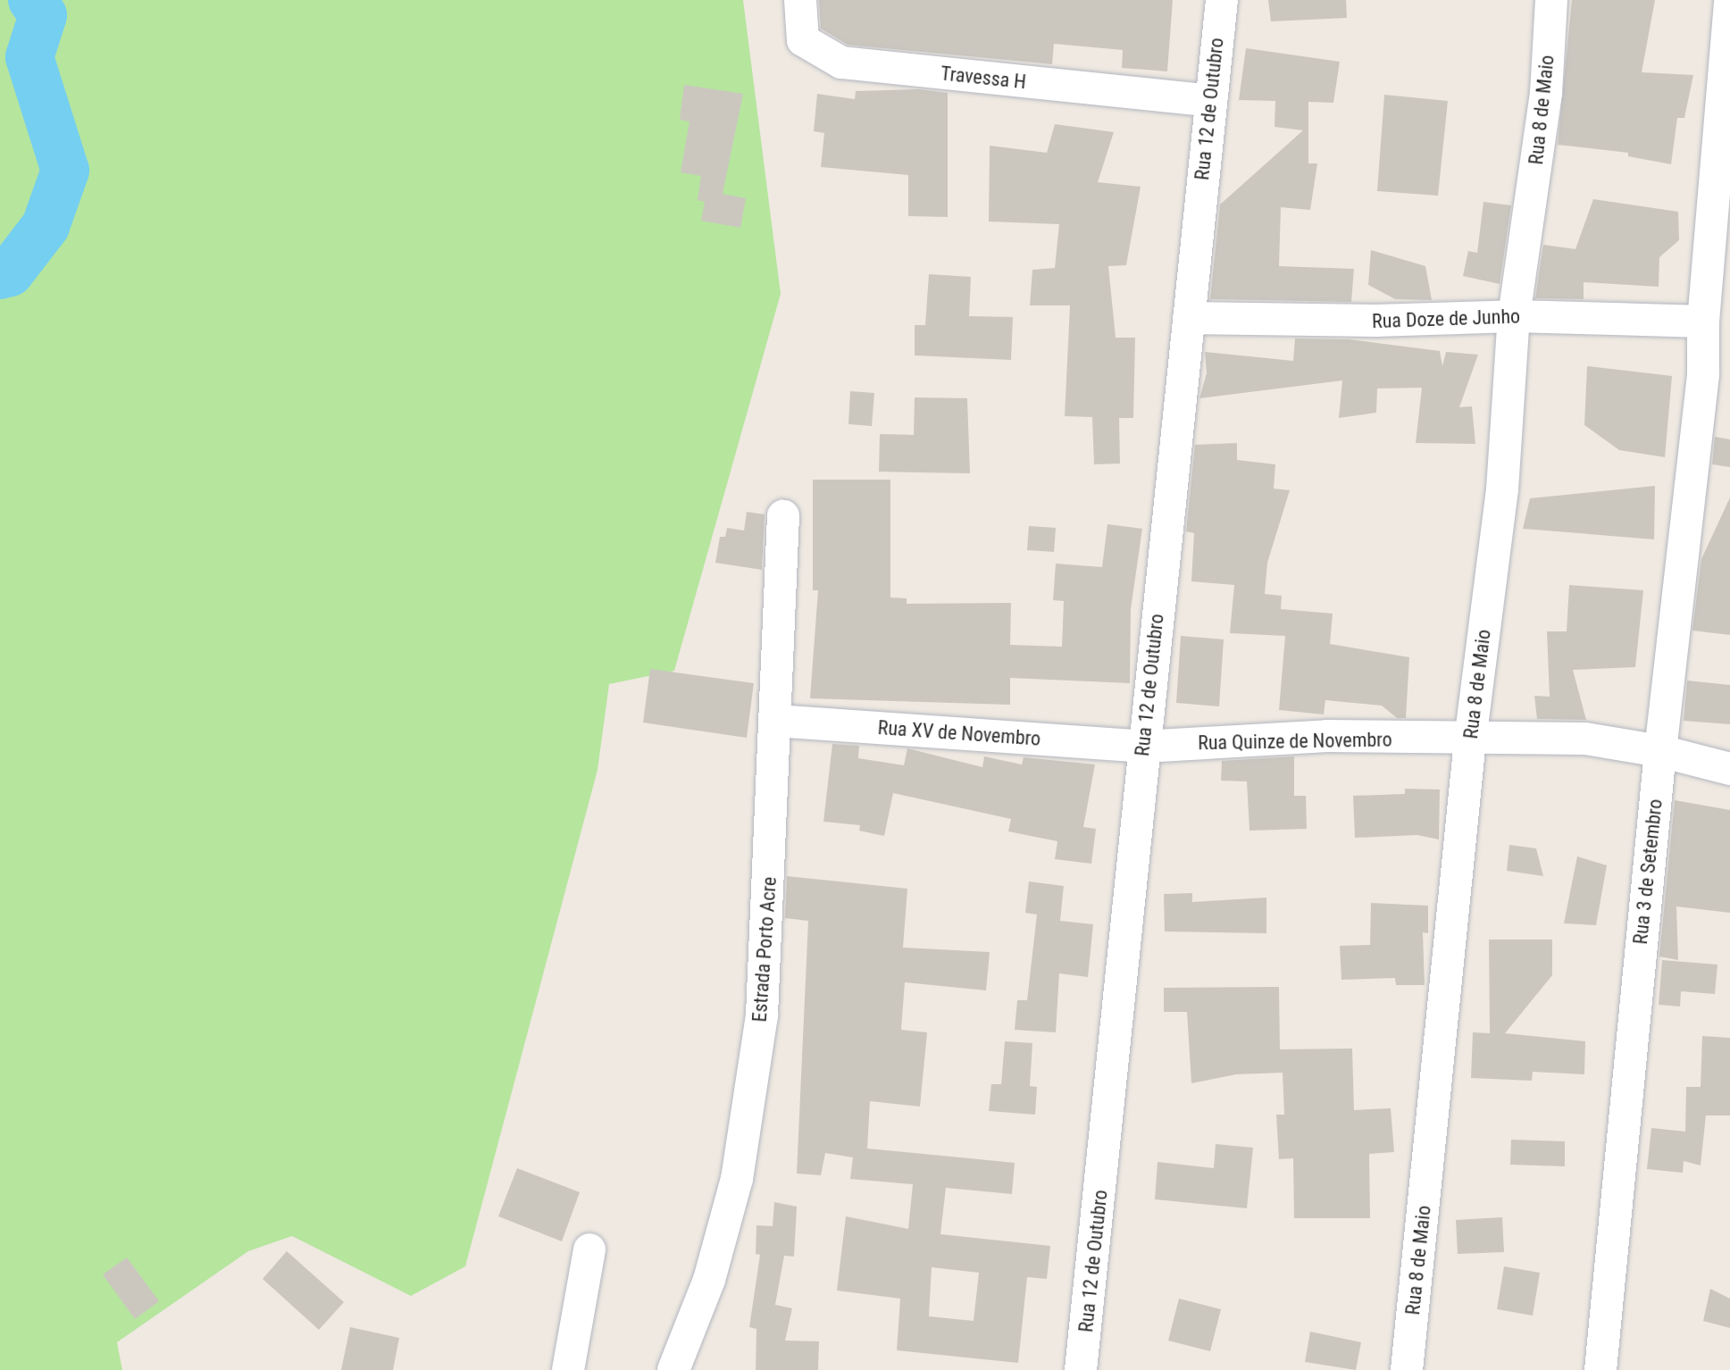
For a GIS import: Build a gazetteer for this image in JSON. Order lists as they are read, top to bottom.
{
  "streets": {
    "street": [
      "Travessa H",
      "Rua 12 de Outubro",
      "Rua 8 de Maio",
      "Rua Doze de Junho",
      "Rua XV de Novembro",
      "Rua Quinze de Novembro",
      "Rua 3 de Setembro",
      "Estrada Porto Acre"
    ]
  },
  "crossings": [
    ["Travessa H", "Rua 12 de Outubro"],
    ["Rua 12 de Outubro", "Rua Doze de Junho"],
    ["Rua 12 de Outubro", "Rua XV de Novembro"],
    ["Rua 12 de Outubro", "Rua Quinze de Novembro"],
    ["Rua 8 de Maio", "Rua Doze de Junho"],
    ["Rua 8 de Maio", "Rua Quinze de Novembro"],
    ["Rua Doze de Junho", "Rua 3 de Setembro"],
    ["Rua XV de Novembro", "Rua Quinze de Novembro"],
    ["Rua XV de Novembro", "Estrada Porto Acre"],
    ["Rua Quinze de Novembro", "Rua 3 de Setembro"]
  ]
}
